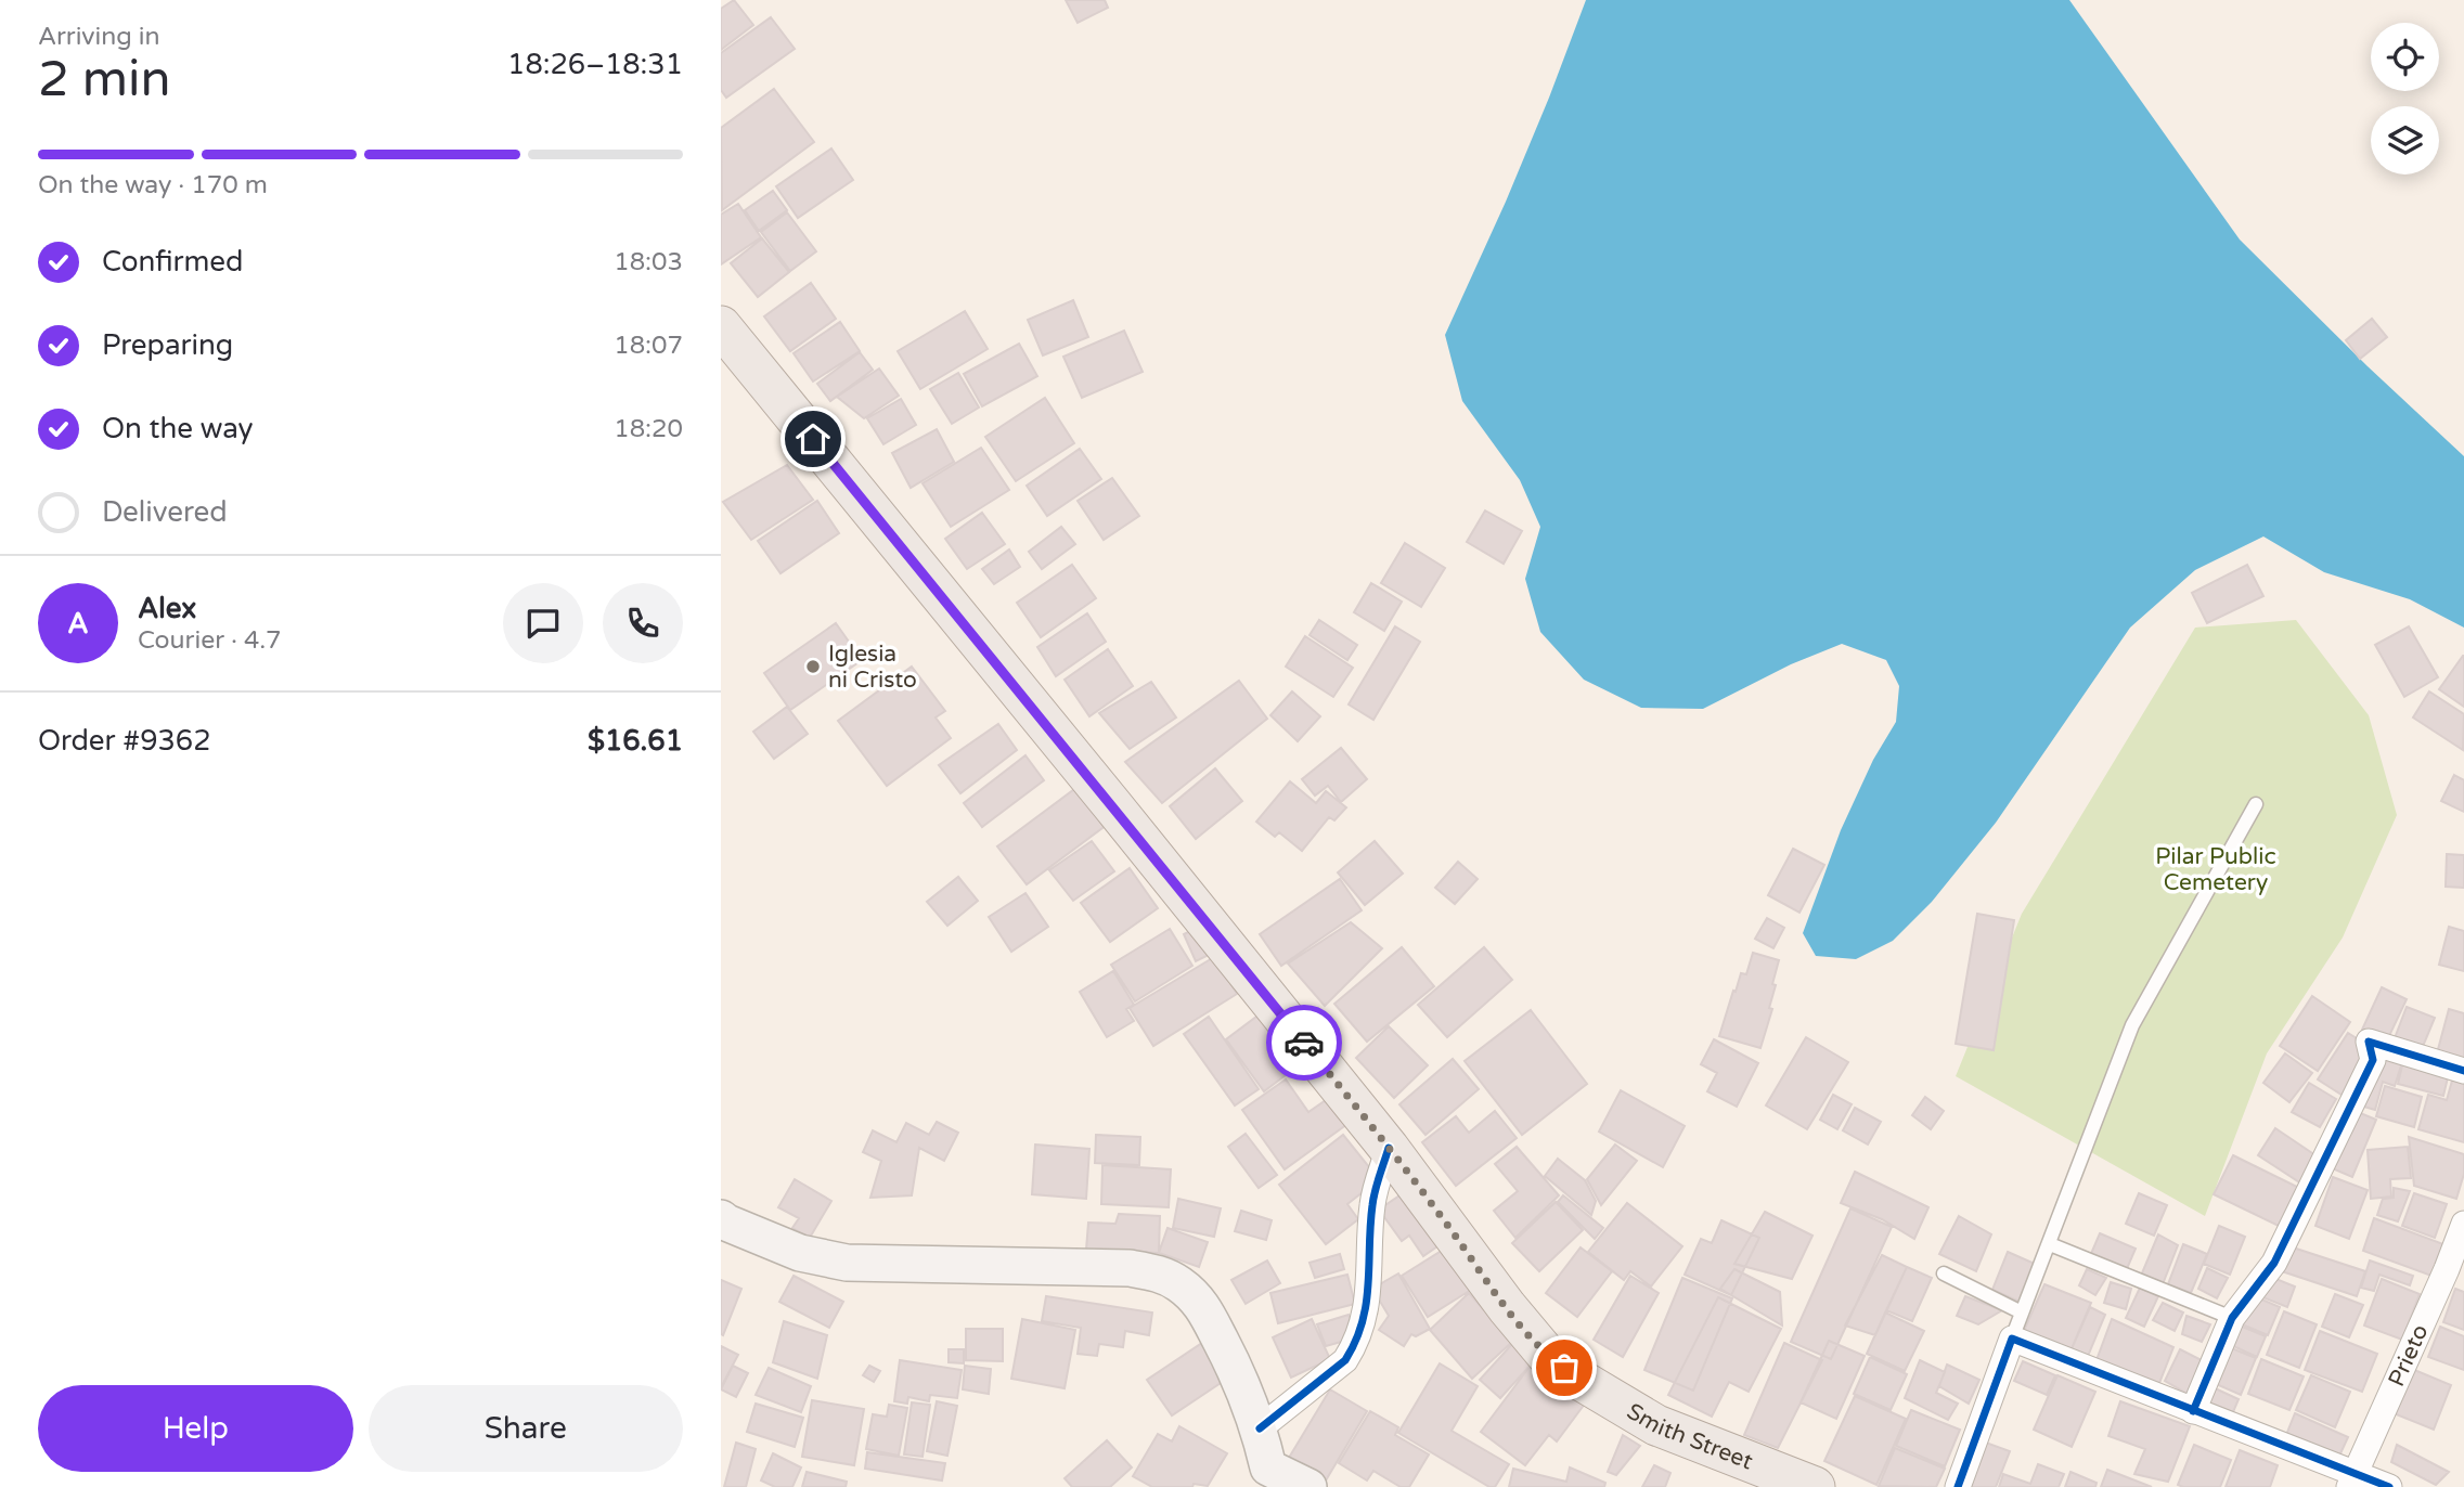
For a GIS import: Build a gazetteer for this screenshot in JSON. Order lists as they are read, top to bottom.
{
  "streets": {
    "main road": ["Smith Street"],
    "street": ["Prieto"]
  },
  "parks": ["Pilar Public Cemetery"],
  "places": ["Iglesia ni Cristo"],
  "page": {
    "heading": ["2 min", "Arriving in", "18:26–18:31"],
    "panel": [
      "Alex",
      "Courier · 4.7",
      "Order #9362",
      "$16.61"
    ],
    "bar": "On the way · 170 m",
    "list": [
      ["Confirmed", "18:03"],
      ["Preparing", "18:07"],
      ["On the way", "18:20"],
      "Delivered"
    ],
    "round": "A",
    "buttons": ["Help", "Share"]
  }
}
